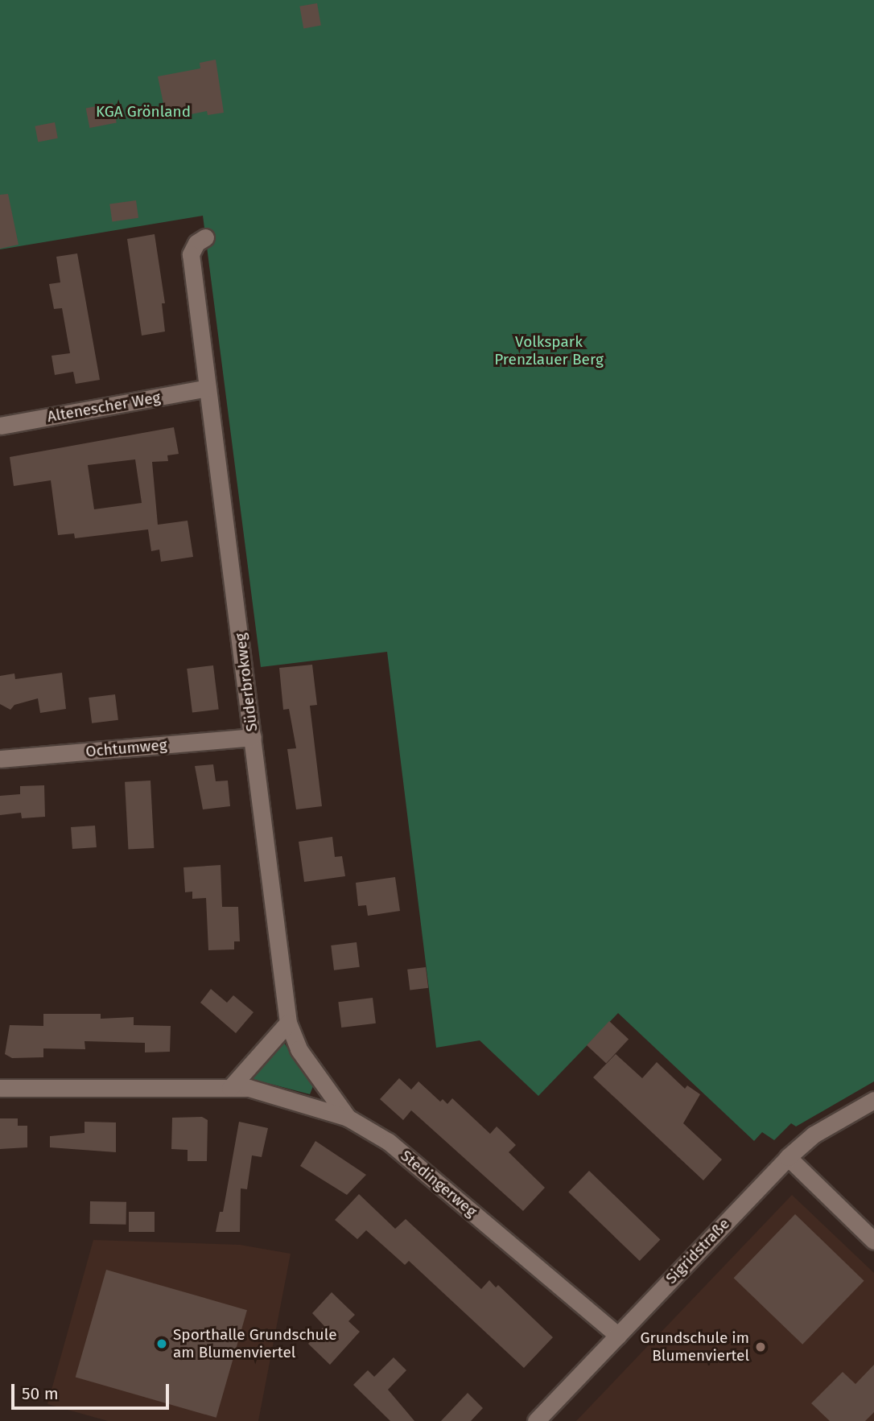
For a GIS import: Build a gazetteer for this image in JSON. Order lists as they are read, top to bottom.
{
  "streets": {
    "street": [
      "Altenescher Weg",
      "Süderbrokweg",
      "Ochtumweg",
      "Stedingerweg",
      "Sigridstraße"
    ]
  },
  "crossings": [
    ["Altenescher Weg", "Süderbrokweg"],
    ["Süderbrokweg", "Ochtumweg"],
    ["Süderbrokweg", "Stedingerweg"],
    ["Stedingerweg", "Sigridstraße"]
  ],
  "parks": ["KGA Grönland", "Volkspark Prenzlauer Berg"],
  "places": ["Sporthalle Grundschule am Blumenviertel", "Grundschule im Blumenviertel"],
  "scale_bar": "50 m"
}
